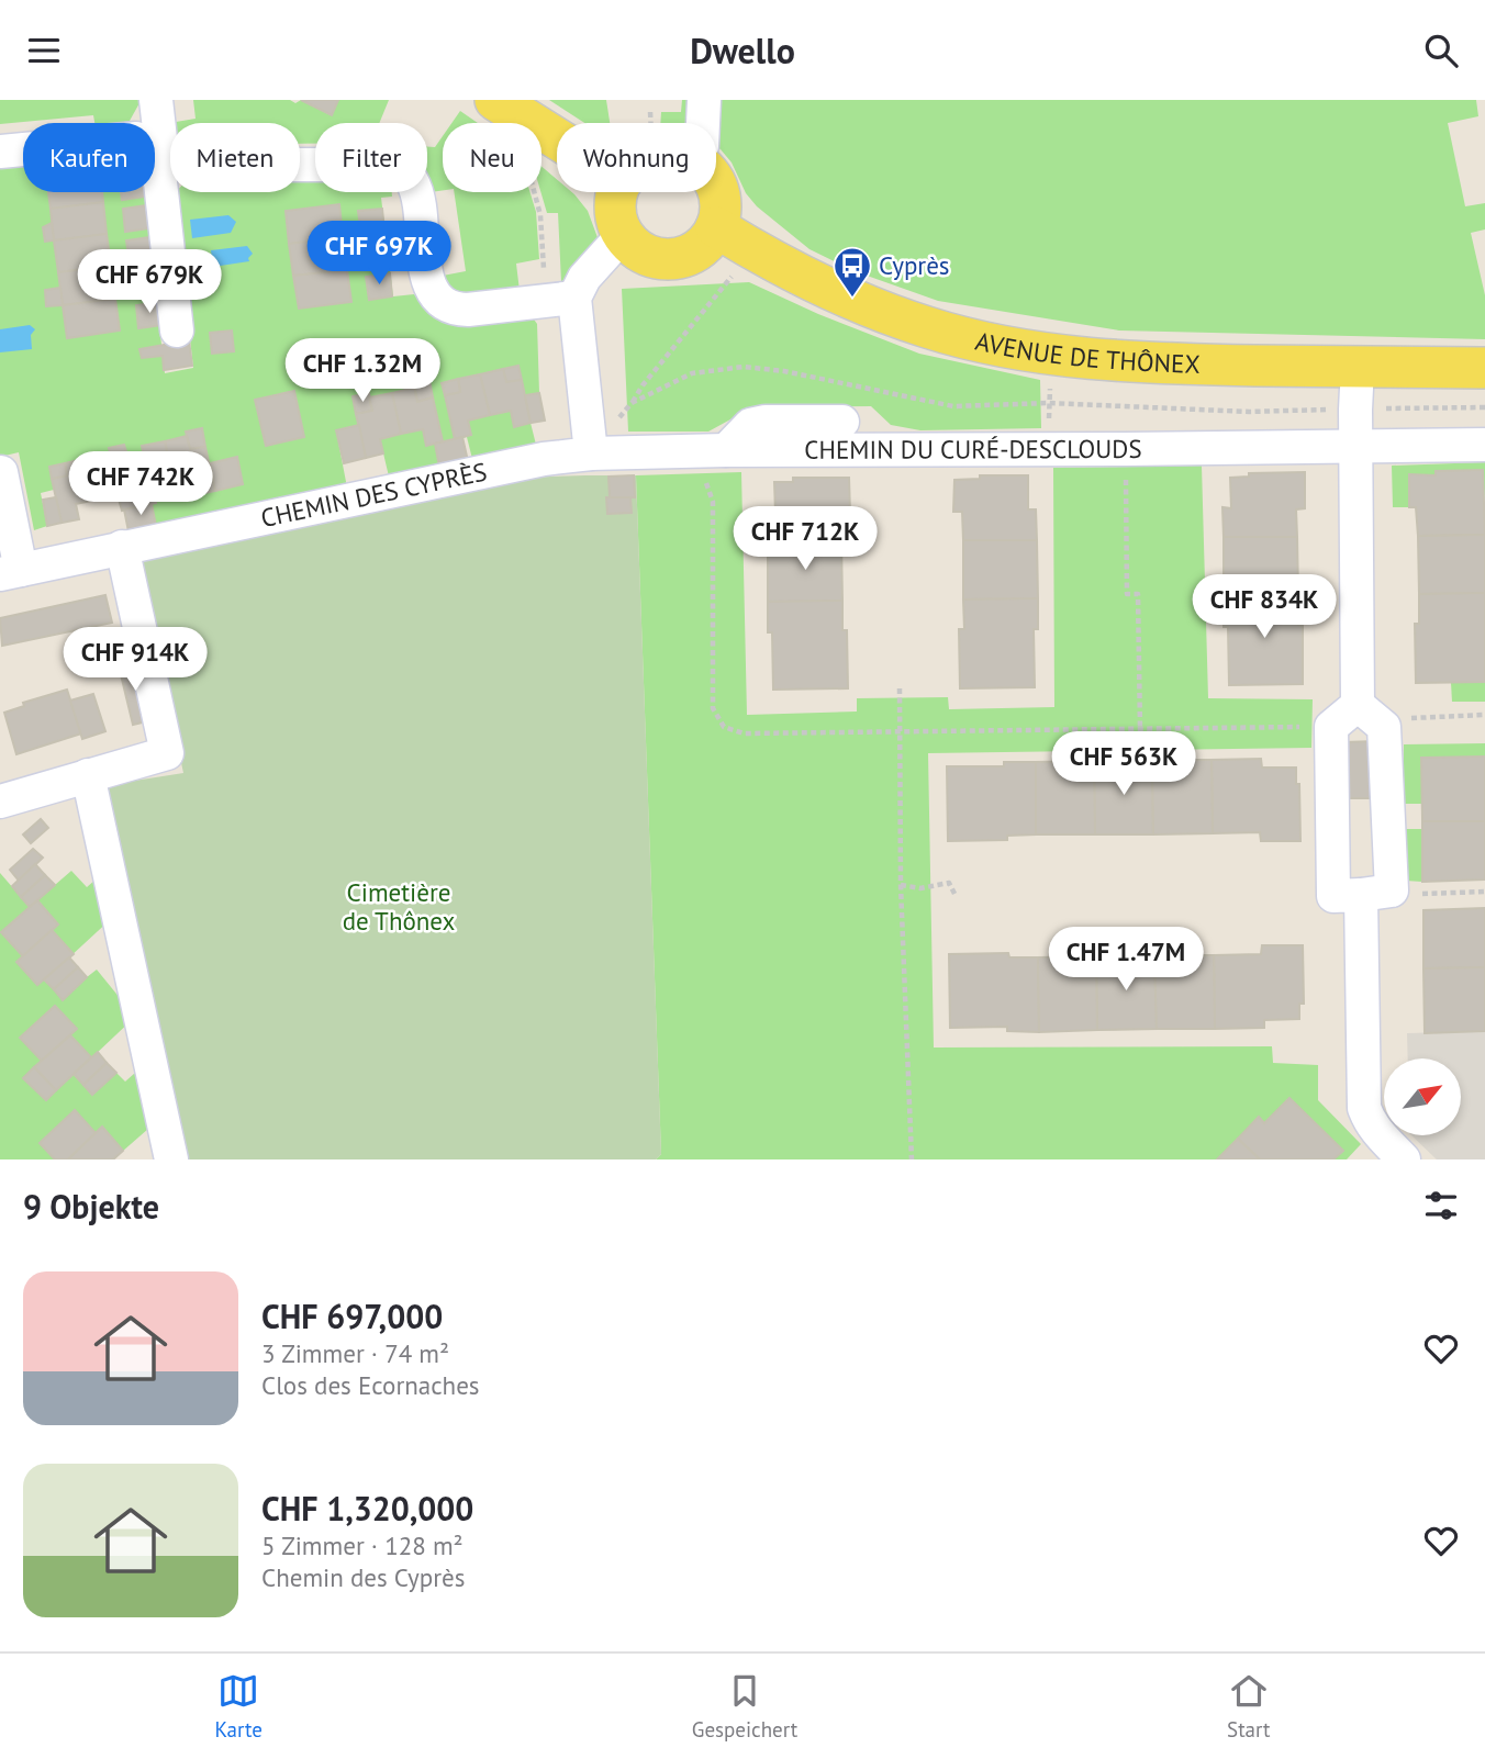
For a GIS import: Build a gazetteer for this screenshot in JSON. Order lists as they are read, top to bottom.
{
  "streets": {
    "main road": ["AVENUE DE THÔNEX"],
    "street": ["CHEMIN DU CURÉ-DESCLOUDS", "CHEMIN DES CYPRÈS"]
  },
  "crossings": [
    ["CHEMIN DU CURÉ-DESCLOUDS", "CHEMIN DES CYPRÈS"]
  ],
  "parks": ["Cimetière de Thônex"],
  "places": {
    "bus stop": ["Cyprès"]
  },
  "north": "top right",
  "page": {
    "header": "Dwello",
    "chip": [
      "Kaufen",
      "Mieten",
      "Filter",
      "Neu",
      "Wohnung"
    ],
    "price": [
      "CHF 697K",
      "CHF 679K",
      "CHF 1.32M",
      "CHF 742K",
      "CHF 712K",
      "CHF 834K",
      "CHF 914K",
      "CHF 563K",
      "CHF 1.47M"
    ],
    "heading": "9 Objekte",
    "list": [
      {
        "name": "CHF 697,000",
        "note": "3 Zimmer · 74 m² · Clos des Ecornaches"
      },
      {
        "name": "CHF 1,320,000",
        "note": "5 Zimmer · 128 m² · Chemin des Cyprès"
      }
    ],
    "tabs": ["Karte", "Gespeichert", "Start"]
  }
}
